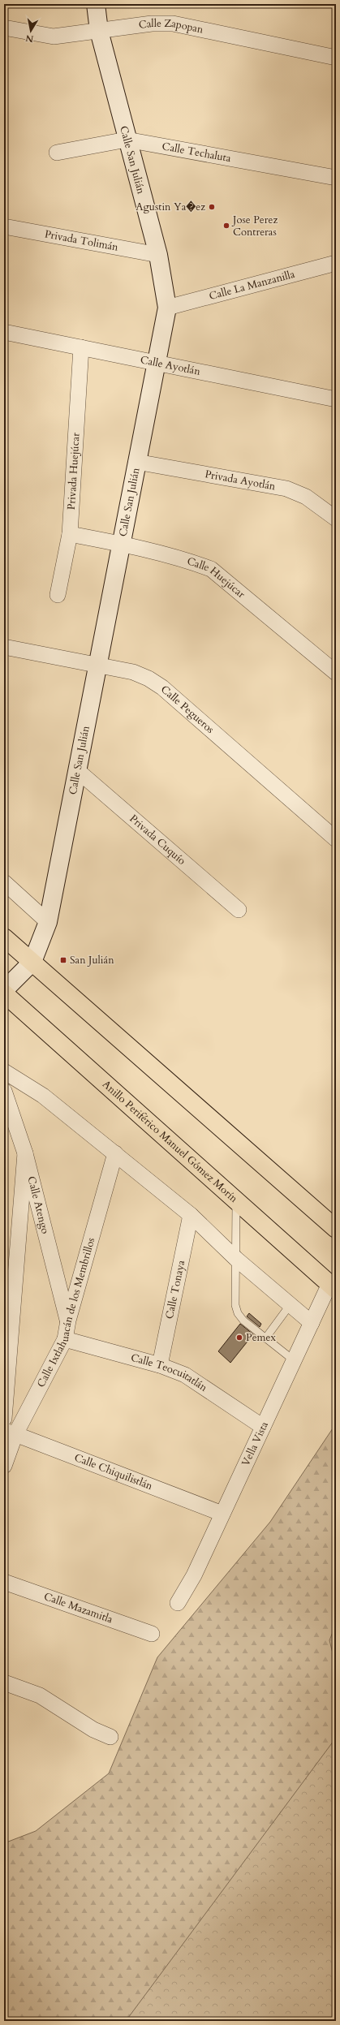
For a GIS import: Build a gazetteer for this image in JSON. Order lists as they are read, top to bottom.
{
  "streets": {
    "highway": ["Anillo Periférico Manuel Gómez Morín"],
    "street": [
      "Calle Zapopan",
      "Calle Techaluta",
      "Calle San Julián",
      "Privada Tolimán",
      "Calle La Manzanilla",
      "Calle Ayotlán",
      "Privada Huejúcar",
      "Privada Ayotlán",
      "Calle Huejúcar",
      "Calle Pegueros",
      "Privada Cuquío",
      "Calle Atengo",
      "Calle Tonaya",
      "Calle Ixtlahuacán de los Membrillos",
      "Calle Teocuitatlán",
      "Vella Vista",
      "Calle Chiquilistlán",
      "Calle Mazamitla"
    ]
  },
  "crossings": [
    ["Calle Zapopan", "Calle San Julián"],
    ["Calle Techaluta", "Calle San Julián"],
    ["Calle San Julián", "Privada Tolimán"],
    ["Calle San Julián", "Calle La Manzanilla"],
    ["Calle San Julián", "Calle Ayotlán"],
    ["Calle San Julián", "Privada Ayotlán"],
    ["Calle San Julián", "Calle Huejúcar"],
    ["Calle San Julián", "Calle Pegueros"],
    ["Calle San Julián", "Privada Cuquío"],
    ["Calle Ayotlán", "Privada Huejúcar"],
    ["Privada Huejúcar", "Calle Huejúcar"],
    ["Anillo Periférico Manuel Gómez Morín", "Vella Vista"],
    ["Calle Atengo", "Calle Ixtlahuacán de los Membrillos"],
    ["Calle Tonaya", "Calle Teocuitatlán"],
    ["Calle Ixtlahuacán de los Membrillos", "Calle Teocuitatlán"],
    ["Calle Ixtlahuacán de los Membrillos", "Calle Chiquilistlán"],
    ["Calle Teocuitatlán", "Vella Vista"],
    ["Vella Vista", "Calle Chiquilistlán"]
  ],
  "places": {
    "other": ["Agustin Ya�ez", "Jose Perez Contreras", "Pemex"],
    "transit": ["San Julián"]
  },
  "north": "bottom"
}
